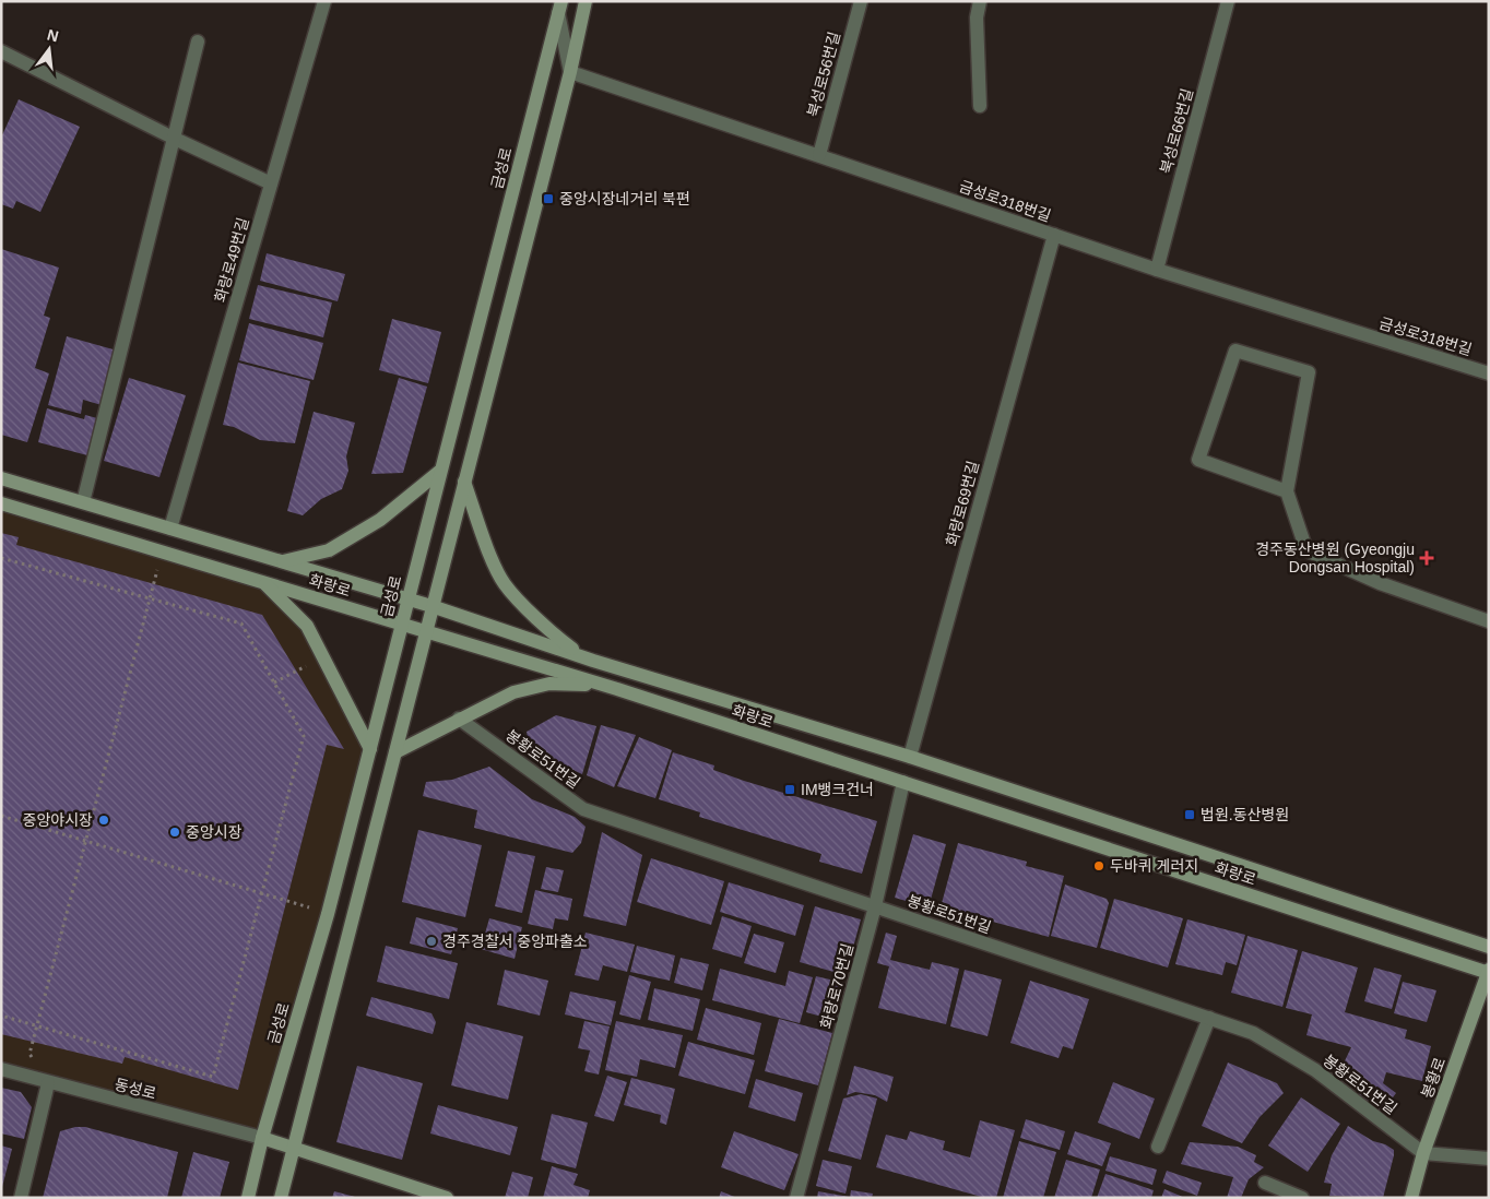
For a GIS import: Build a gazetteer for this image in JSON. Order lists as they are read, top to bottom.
{
  "streets": {
    "street": [
      "북성로56번길",
      "북성로66번길",
      "금성로",
      "금성로318번길",
      "화랑로49번길",
      "화랑로69번길",
      "화랑로",
      "봉황로51번길",
      "화랑로70번길",
      "봉황로",
      "동성로"
    ]
  },
  "crossings": [
    ["북성로56번길", "금성로318번길"],
    ["북성로66번길", "금성로318번길"],
    ["금성로", "화랑로"],
    ["금성로", "동성로"],
    ["금성로318번길", "화랑로69번길"],
    ["화랑로49번길", "화랑로"],
    ["화랑로69번길", "화랑로"],
    ["화랑로69번길", "화랑로70번길"],
    ["화랑로", "화랑로70번길"],
    ["화랑로", "봉황로"],
    ["봉황로51번길", "화랑로70번길"],
    ["봉황로51번길", "봉황로"]
  ],
  "places": {
    "transit": ["중앙시장네거리 북편", "IM뱅크건너", "법원.동산병원"],
    "health": ["경주동산병원 (Gyeongju Dongsan Hospital)"],
    "other": [
      "중앙야시장",
      "중앙시장",
      "두바퀴 게러지",
      "경주경찰서 중앙파출소"
    ]
  },
  "north": "top"
}
